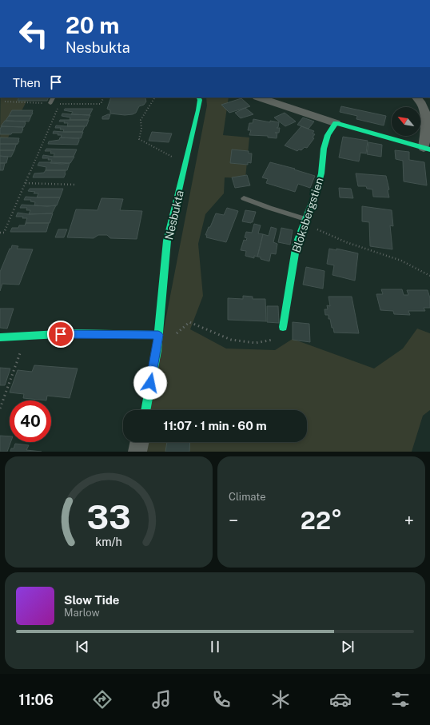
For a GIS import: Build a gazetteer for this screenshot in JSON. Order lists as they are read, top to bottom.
{
  "streets": {
    "street": ["Nesbukta", "Bloksbergstien"]
  },
  "north": "top left",
  "page": {
    "turn": ["20 m", "Nesbukta"],
    "then": "Then",
    "limit": "40",
    "trip": "11:07 · 1 min · 60 m",
    "tile": "Climate",
    "heat": ["−", "22°", "+"],
    "song": ["Slow Tide", "Marlow"],
    "tabs": "11:06",
    "gauge": ["33", "km/h"]
  }
}
